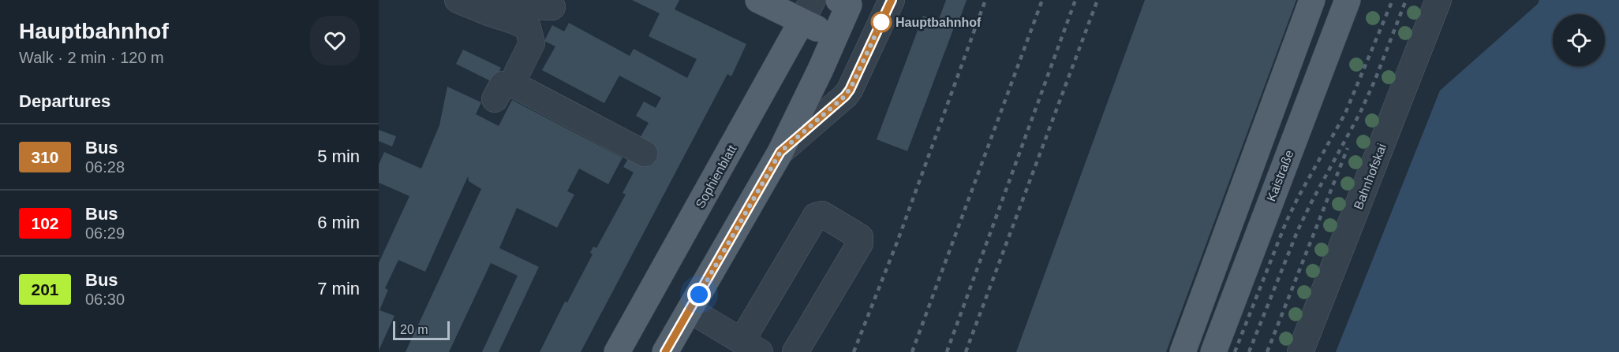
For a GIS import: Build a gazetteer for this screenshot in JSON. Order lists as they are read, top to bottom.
{
  "streets": {
    "main road": ["Kaistraße", "Sophienblatt"],
    "street": ["Bahnhofskai"]
  },
  "places": ["Hauptbahnhof"],
  "lines": ["bus line 310"],
  "scale_bar": "20 m",
  "page": {
    "heading": [
      ["Hauptbahnhof", "Walk · 2 min · 120 m"],
      "Departures"
    ],
    "list": [
      {
        "mark": "310",
        "name": "Bus",
        "note": "06:28",
        "value": "5 min"
      },
      {
        "mark": "102",
        "name": "Bus",
        "note": "06:29",
        "value": "6 min"
      },
      {
        "mark": "201",
        "name": "Bus",
        "note": "06:30",
        "value": "7 min"
      }
    ],
    "scale": "20 m"
  }
}
